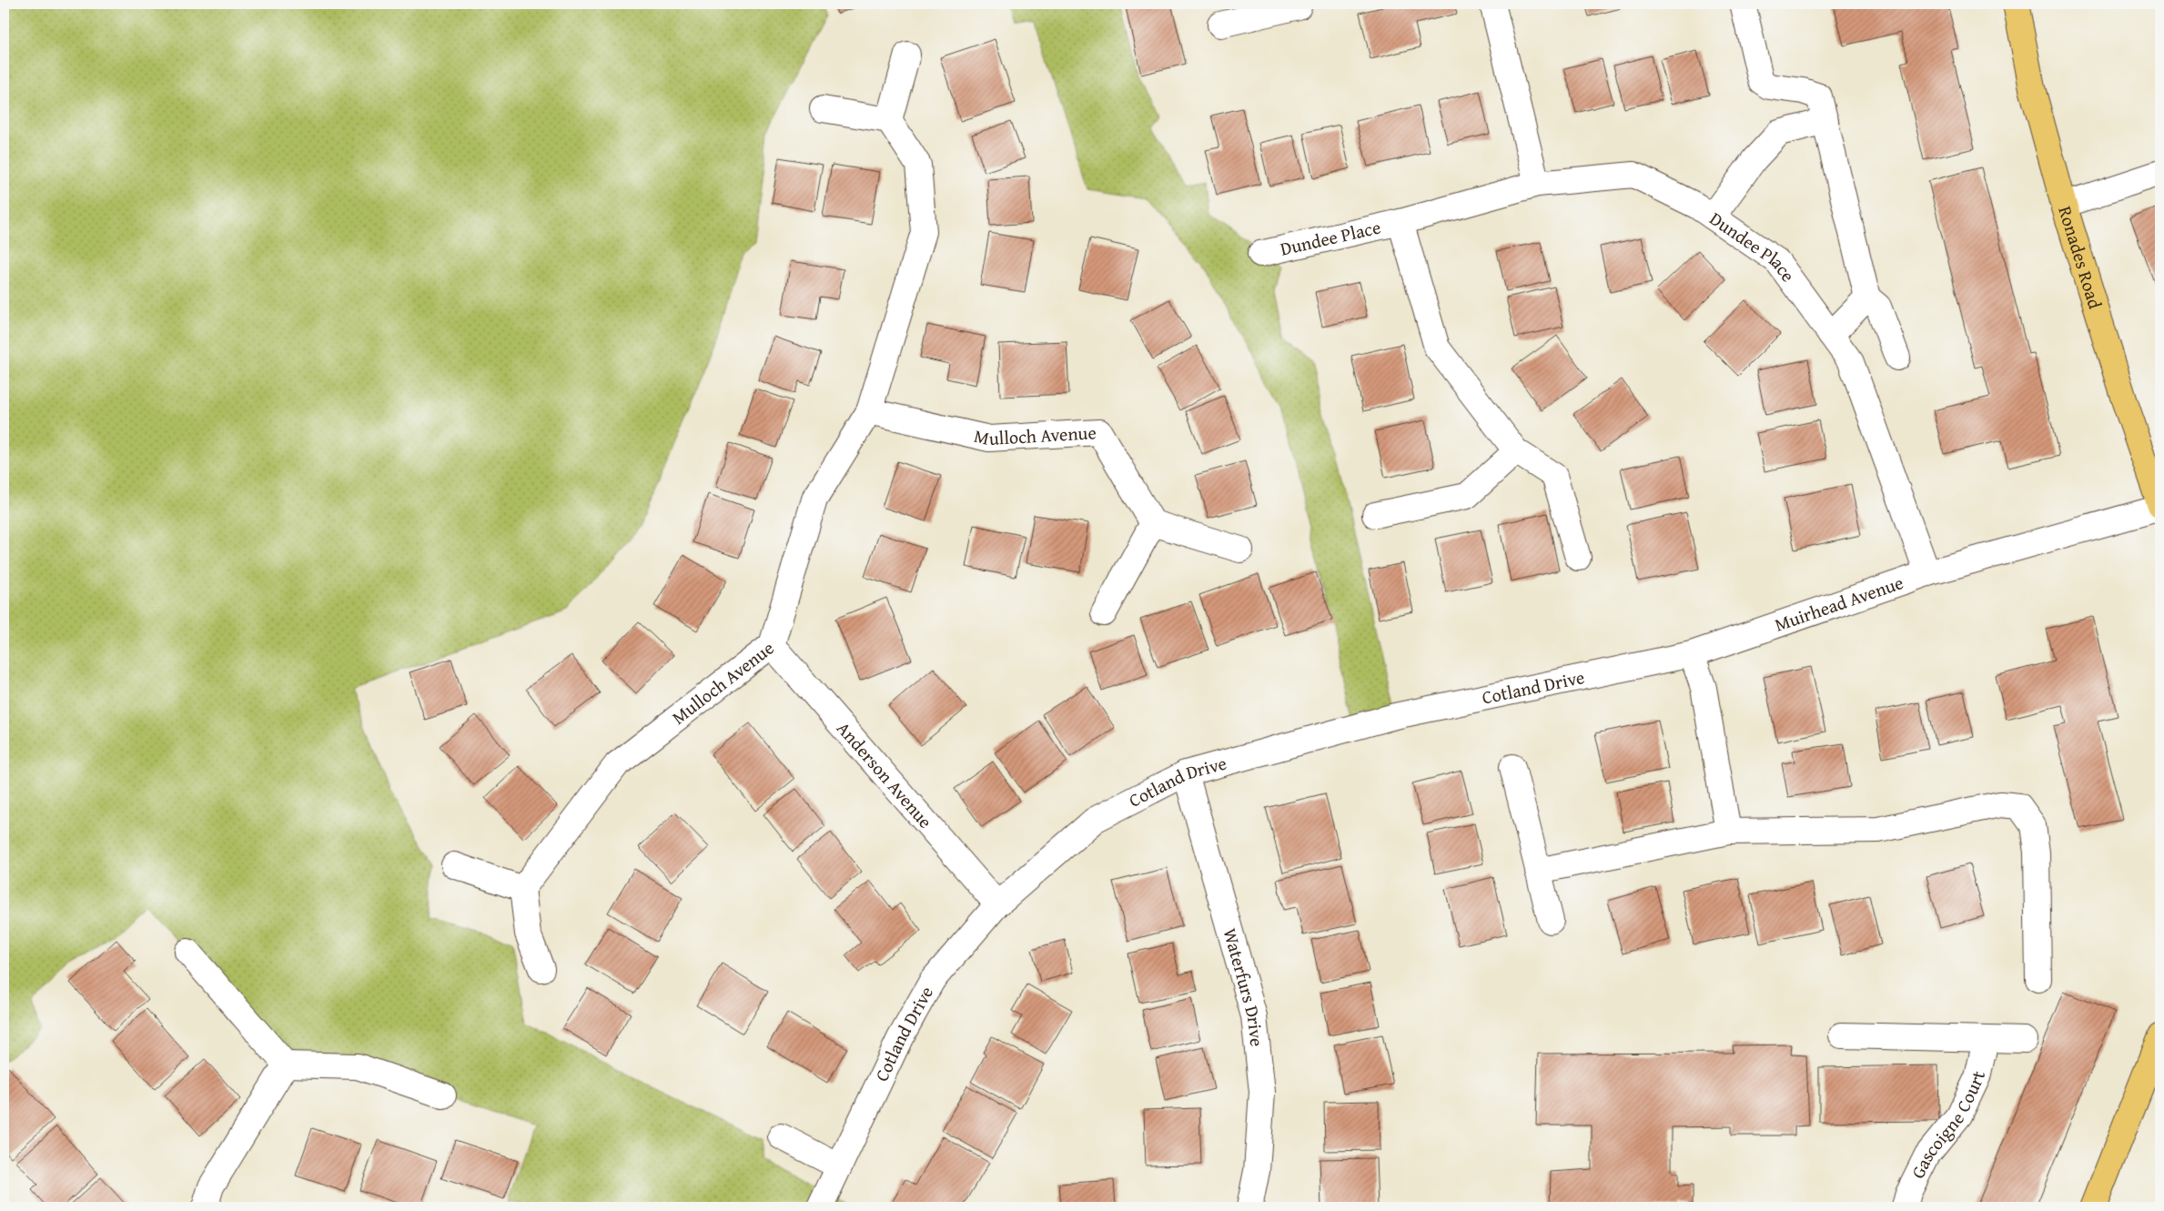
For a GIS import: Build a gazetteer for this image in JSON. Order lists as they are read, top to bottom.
{
  "streets": {
    "main road": ["Ronades Road"],
    "street": [
      "Dundee Place",
      "Mulloch Avenue",
      "Muirhead Avenue",
      "Cotland Drive",
      "Anderson Avenue",
      "Waterfurs Drive",
      "Gascoigne Court"
    ]
  },
  "crossings": [
    ["Dundee Place", "Muirhead Avenue"],
    ["Ronades Road", "Muirhead Avenue"],
    ["Mulloch Avenue", "Anderson Avenue"],
    ["Muirhead Avenue", "Cotland Drive"],
    ["Cotland Drive", "Anderson Avenue"],
    ["Cotland Drive", "Waterfurs Drive"]
  ]
}
